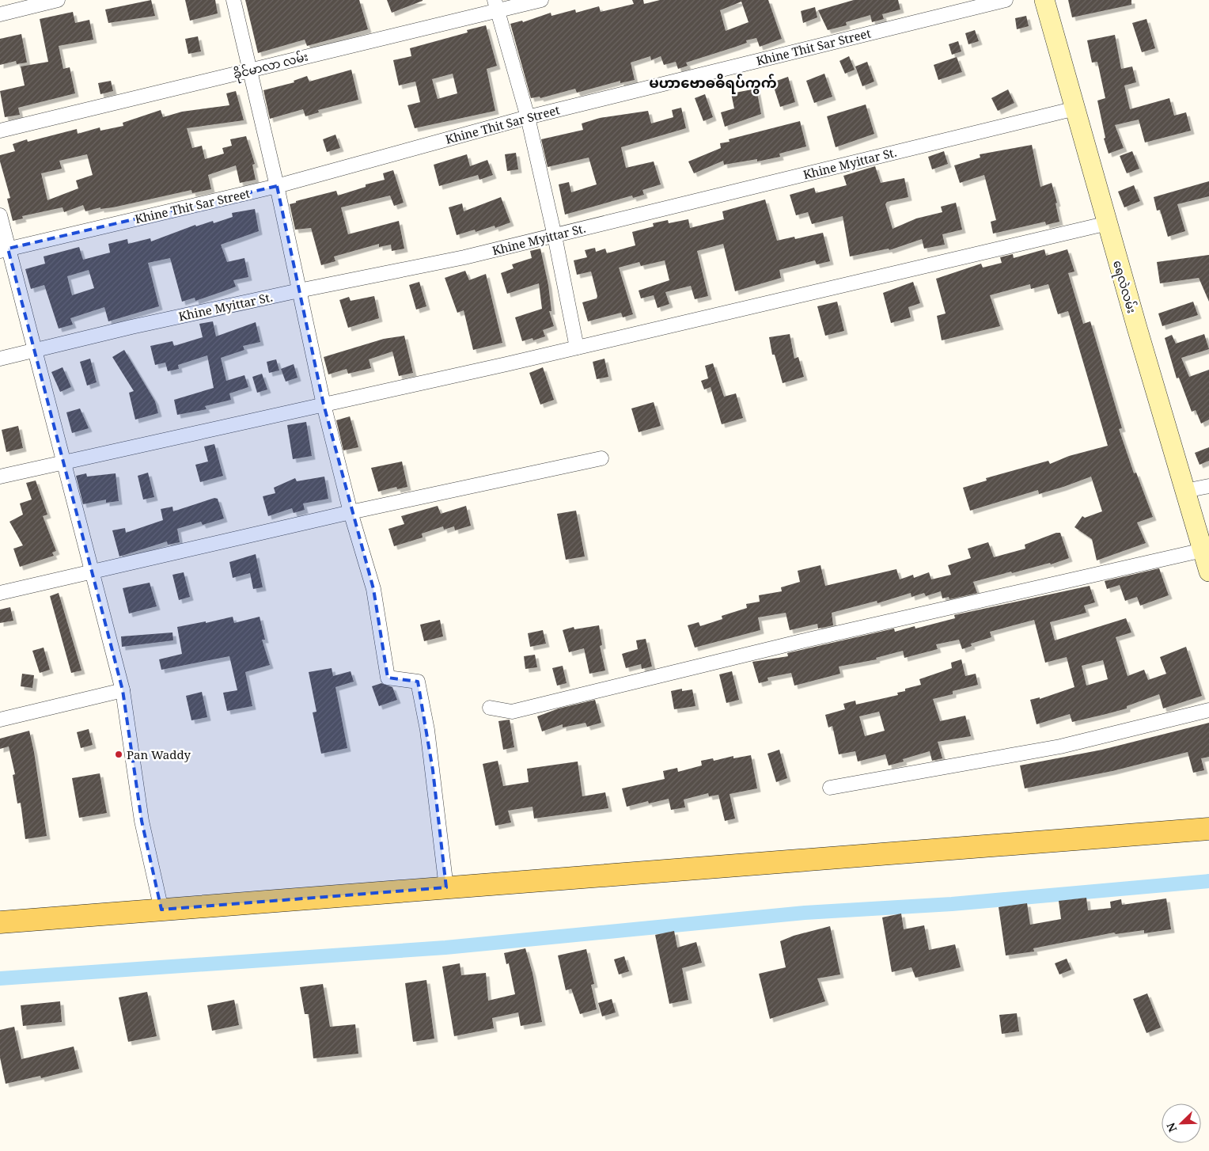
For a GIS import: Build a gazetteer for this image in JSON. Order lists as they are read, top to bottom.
{
  "streets": {
    "main road": ["ရေလဲလမ်း"],
    "street": ["Khine Thit Sar Street", "ခိုင်မာလာ လမ်း", "Khine Myittar St."]
  },
  "crossings": [
    ["Khine Myittar St.", "ရေလဲလမ်း"]
  ],
  "districts": ["မဟာဗောဓဓိရပ်ကွက်"],
  "places": ["Pan Waddy"],
  "north": "bottom left"
}
